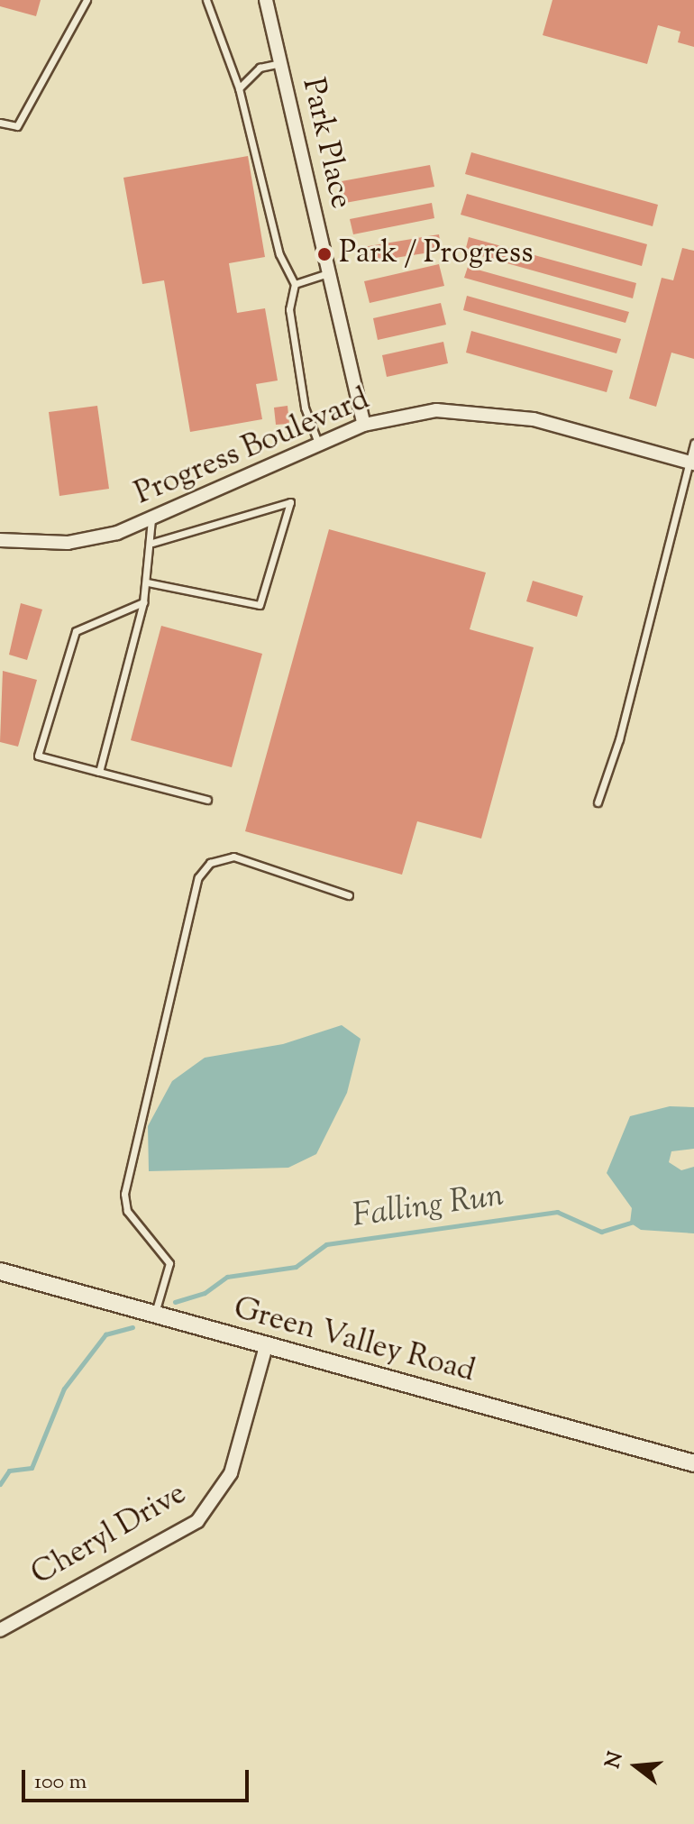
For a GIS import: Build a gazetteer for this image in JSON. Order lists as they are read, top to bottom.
{
  "streets": {
    "street": [
      "Park Place",
      "Progress Boulevard",
      "Green Valley Road",
      "Cheryl Drive"
    ]
  },
  "crossings": [
    ["Park Place", "Progress Boulevard"],
    ["Green Valley Road", "Cheryl Drive"]
  ],
  "water": ["Falling Run"],
  "places": ["Park / Progress"],
  "scale_bar": "100 m",
  "north": "left"
}
